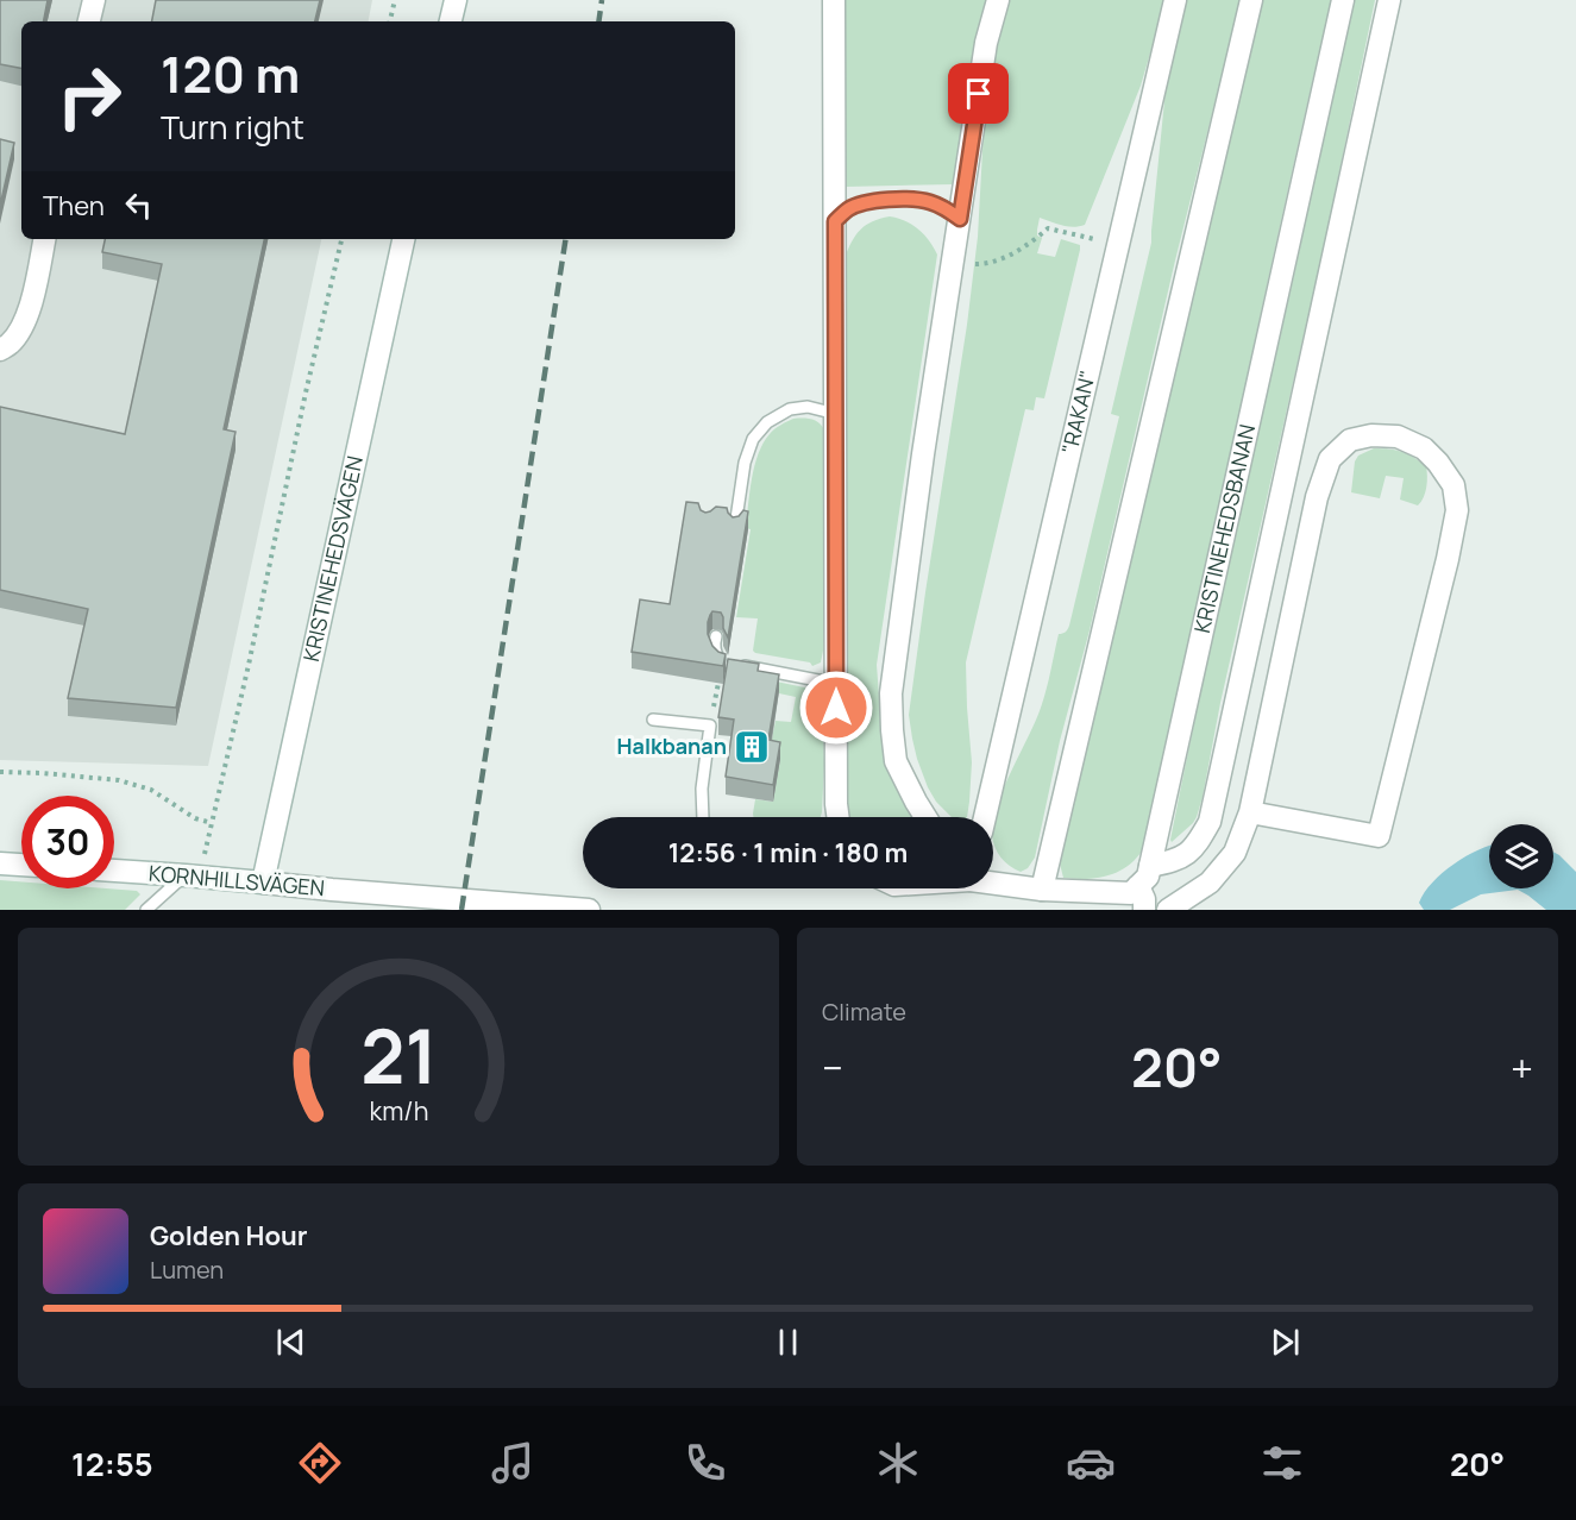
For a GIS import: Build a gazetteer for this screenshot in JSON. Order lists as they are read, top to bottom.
{
  "streets": {
    "street": [
      "\"RAKAN\"",
      "KRISTINEHEDSBANAN",
      "KRISTINEHEDSVÄGEN",
      "KORNHILLSVÄGEN"
    ]
  },
  "crossings": [
    ["KRISTINEHEDSVÄGEN", "KORNHILLSVÄGEN"]
  ],
  "places": {
    "building": ["Halkbanan"]
  },
  "page": {
    "turn": ["120 m", "Turn right"],
    "then": "Then",
    "limit": "30",
    "trip": "12:56 · 1 min · 180 m",
    "tile": "Climate",
    "heat": ["−", "20°", "+"],
    "song": ["Golden Hour", "Lumen"],
    "tabs": ["12:55", "20°"],
    "gauge": ["21", "km/h"]
  }
}
